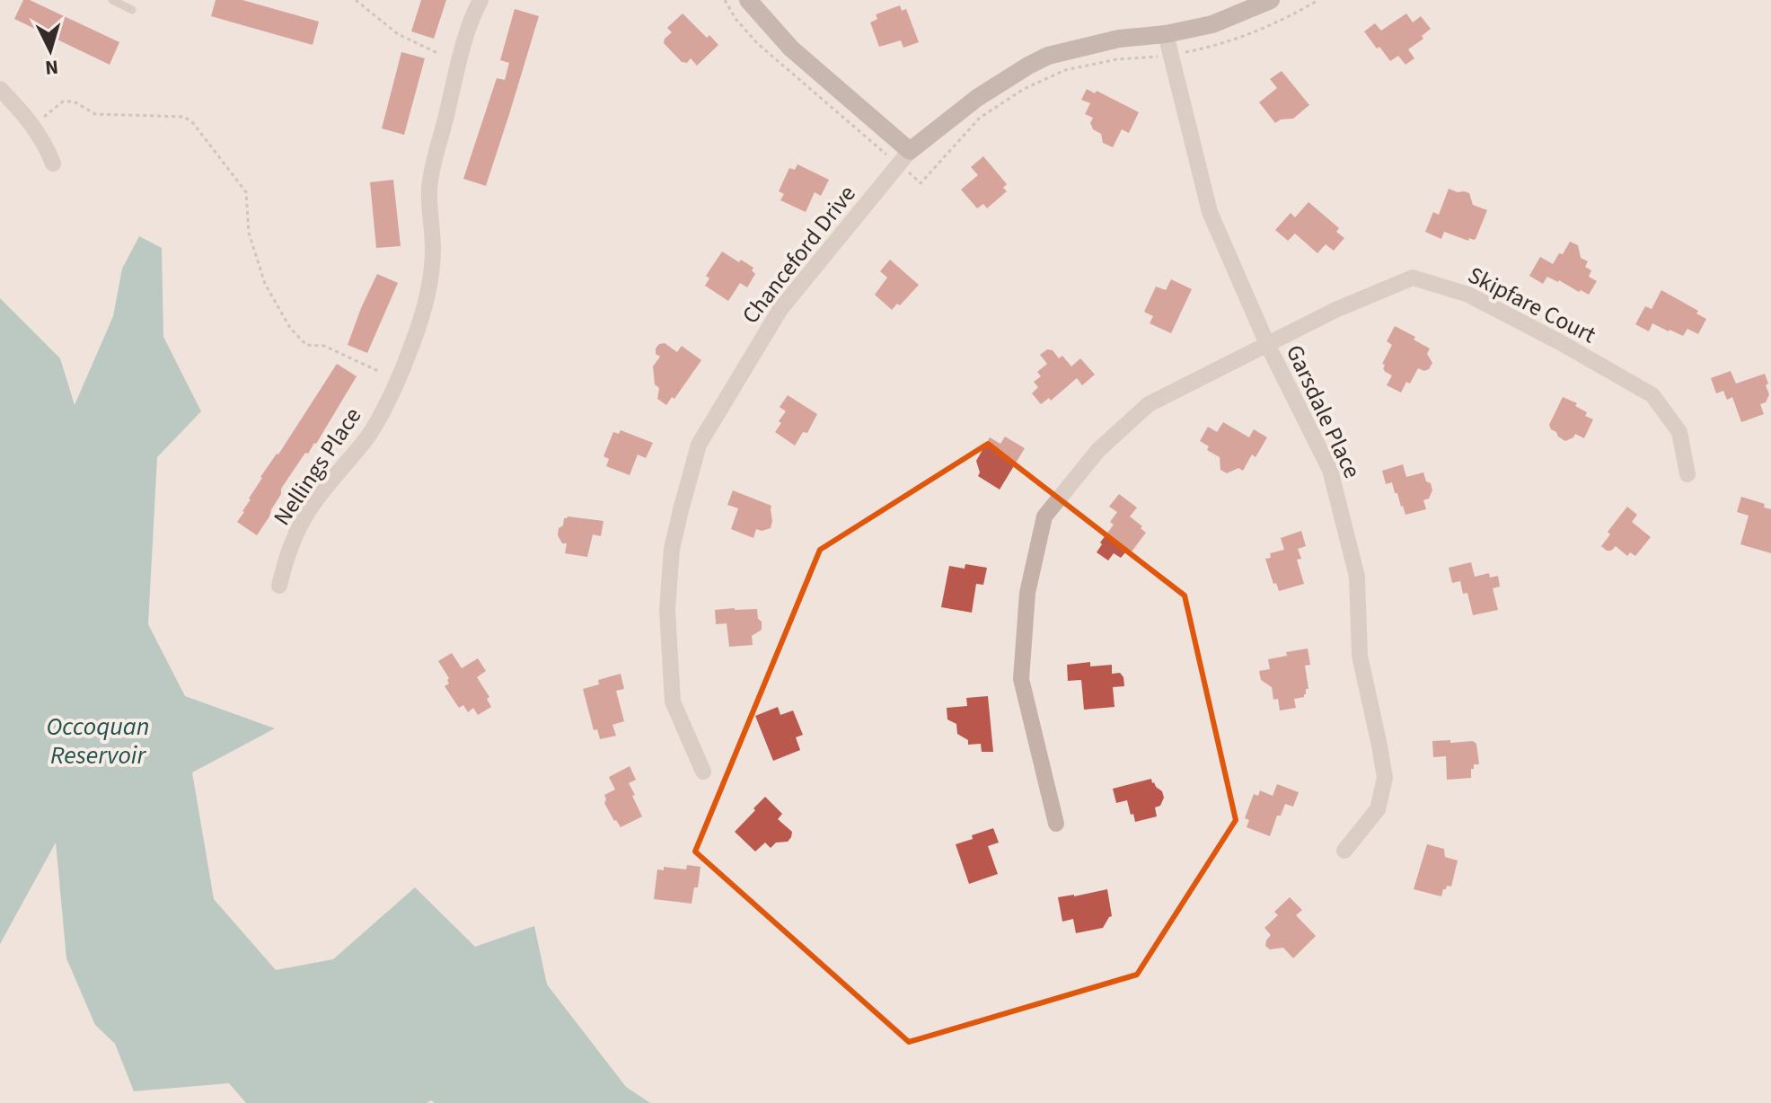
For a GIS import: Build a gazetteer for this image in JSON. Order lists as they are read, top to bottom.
{
  "streets": {
    "street": [
      "Chanceford Drive",
      "Skipfare Court",
      "Garsdale Place",
      "Nellings Place"
    ]
  },
  "crossings": [
    ["Chanceford Drive", "Garsdale Place"],
    ["Skipfare Court", "Garsdale Place"]
  ],
  "water": ["Occoquan Reservoir"],
  "north": "bottom"
}
